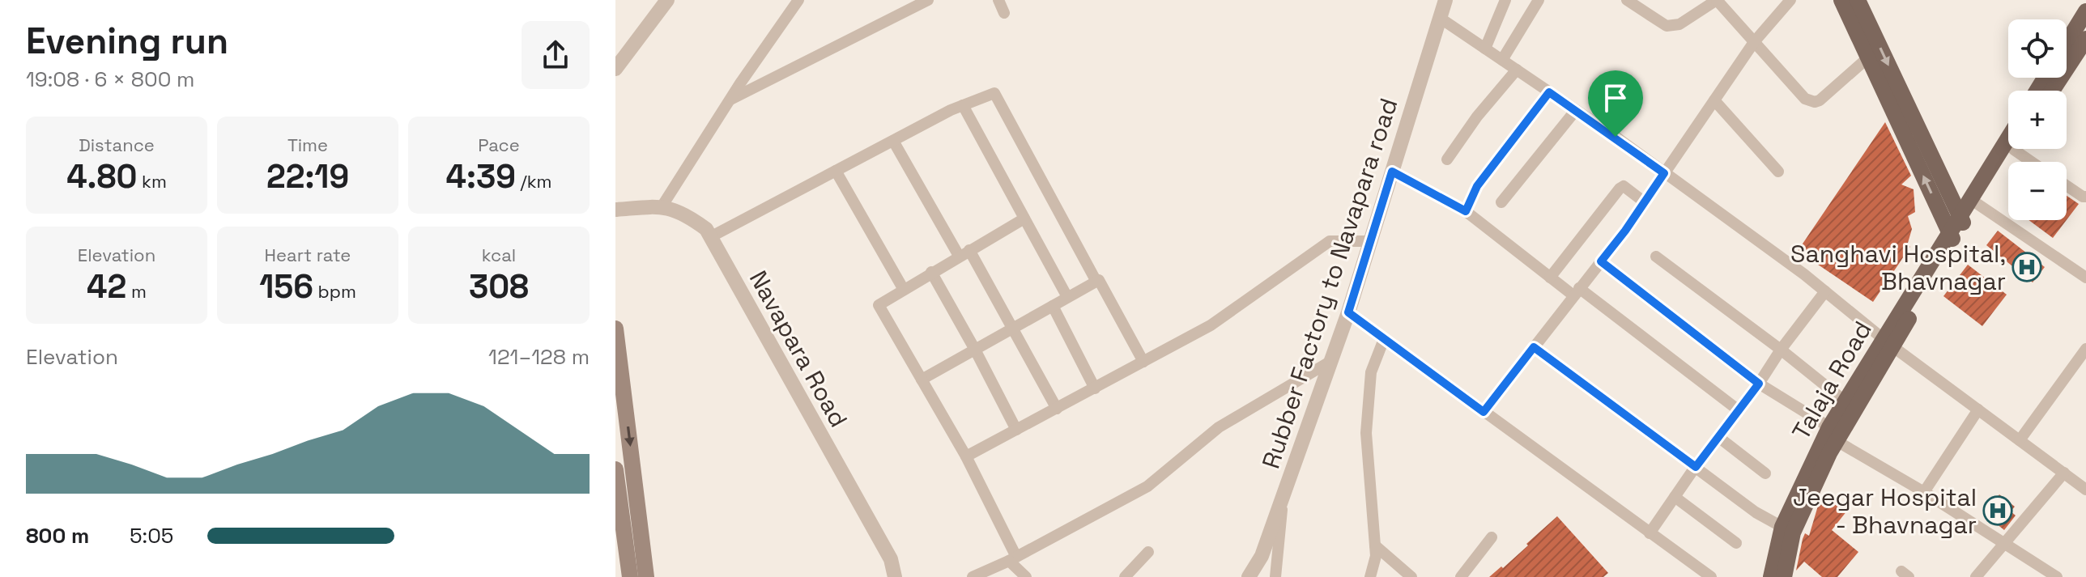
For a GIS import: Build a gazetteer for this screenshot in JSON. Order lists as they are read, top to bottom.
{
  "streets": {
    "main road": ["Talaja Road"],
    "street": ["Rubber Factory to Navapara road", "Navapara Road"]
  },
  "places": {
    "hospital": ["Sanghavi Hospital, Bhavnagar", "Jeegar Hospital - Bhavnagar"]
  },
  "page": {
    "heading": ["Evening run", "19:08 · 6 × 800 m"],
    "map_buttons": ["+", "−"],
    "stats": [
      ["Distance", "4.80 km"],
      ["Time", "22:19"],
      ["Pace", "4:39 /km"],
      ["Elevation", "42 m"],
      ["Heart rate", "156 bpm"],
      ["kcal", "308"]
    ],
    "chart": ["Elevation", "121–128 m"],
    "list": [
      {
        "name": "800 m",
        "note": "5:05"
      }
    ]
  }
}
